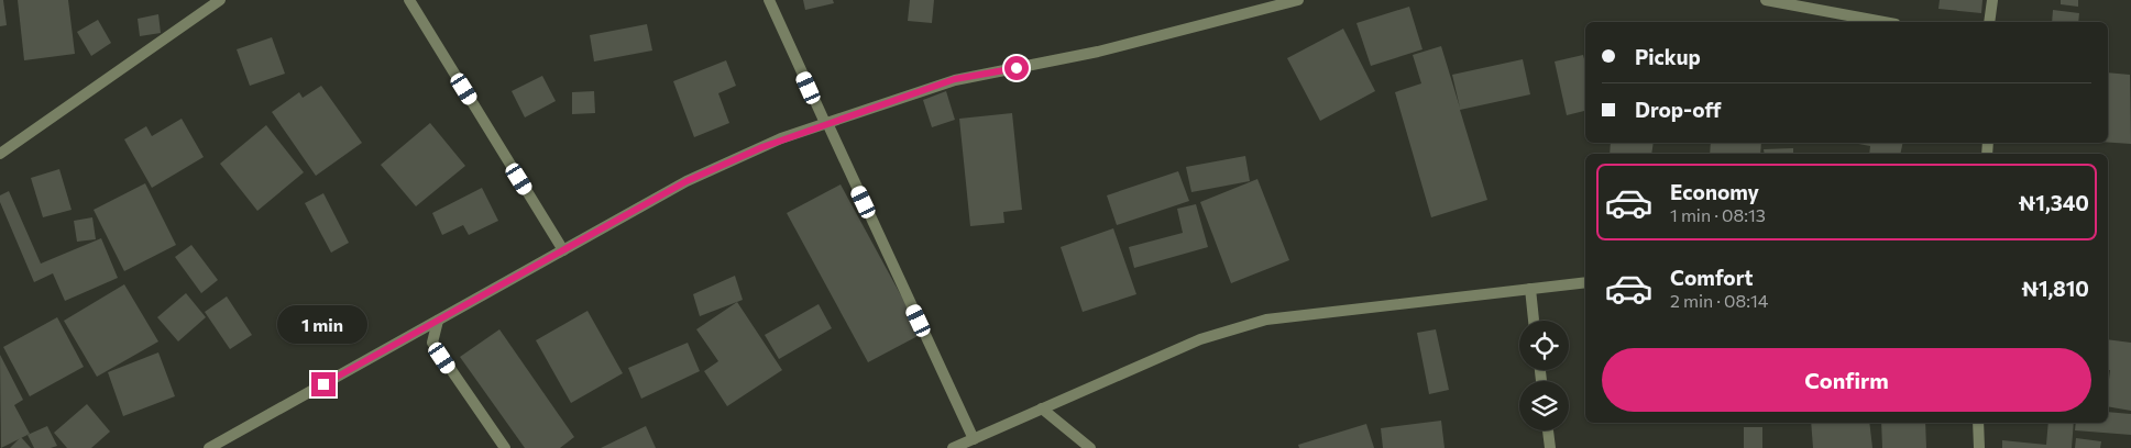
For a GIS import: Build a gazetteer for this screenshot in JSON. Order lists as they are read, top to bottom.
{
  "page": {
    "banner": ["Pickup", "Drop-off"],
    "list": [
      {
        "name": "Economy",
        "note": "1 min · 08:13",
        "value": "₦1,340"
      },
      {
        "name": "Comfort",
        "note": "2 min · 08:14",
        "value": "₦1,810"
      }
    ],
    "bubble": "1 min",
    "buttons": "Confirm"
  }
}
